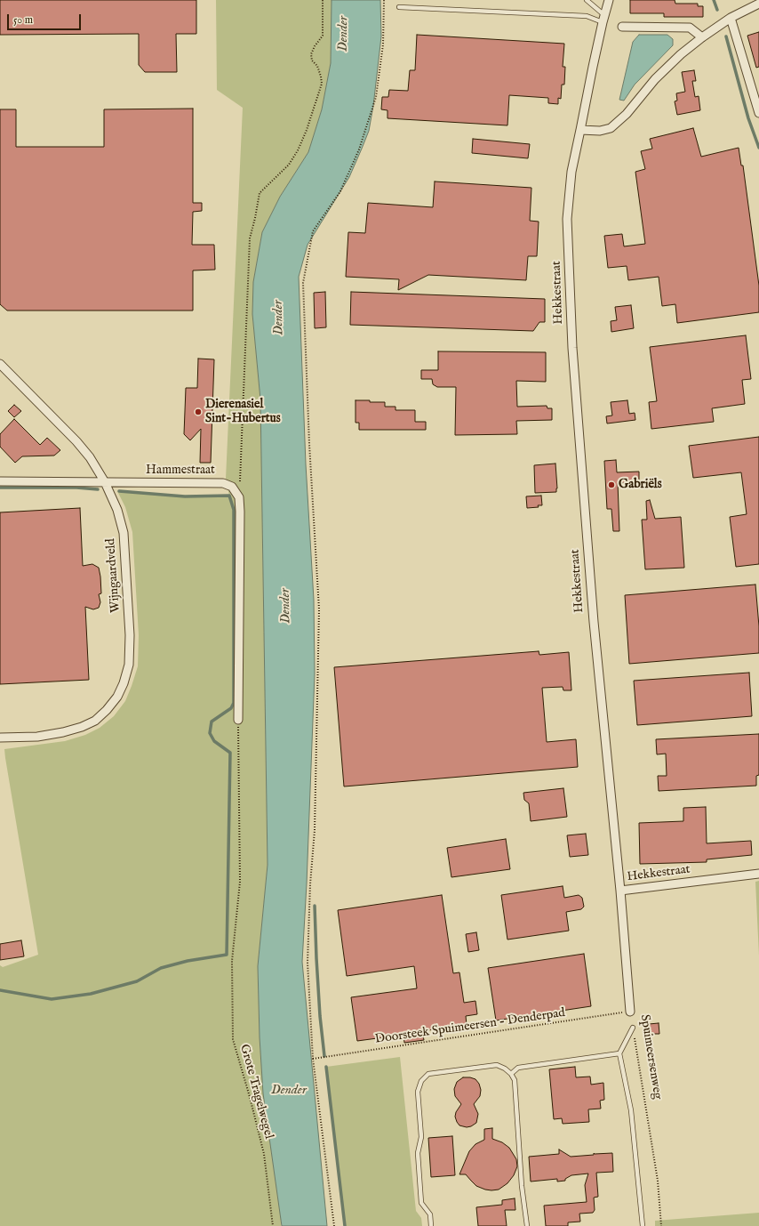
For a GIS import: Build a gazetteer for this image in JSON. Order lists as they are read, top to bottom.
{
  "streets": {
    "street": [
      "Hekkestraat",
      "Hammestraat",
      "Wijngaardveld",
      "Spuimeersenweg"
    ],
    "path": ["Doorsteek Spuimeersen - Denderpad", "Grote Tragelwegel"]
  },
  "crossings": [
    ["Hekkestraat", "Spuimeersenweg"],
    ["Hammestraat", "Wijngaardveld"],
    ["Doorsteek Spuimeersen - Denderpad", "Spuimeersenweg"]
  ],
  "water": ["Dender"],
  "places": ["Dierenasiel Sint-Hubertus", "Gabriëls"],
  "scale_bar": "50 m"
}
